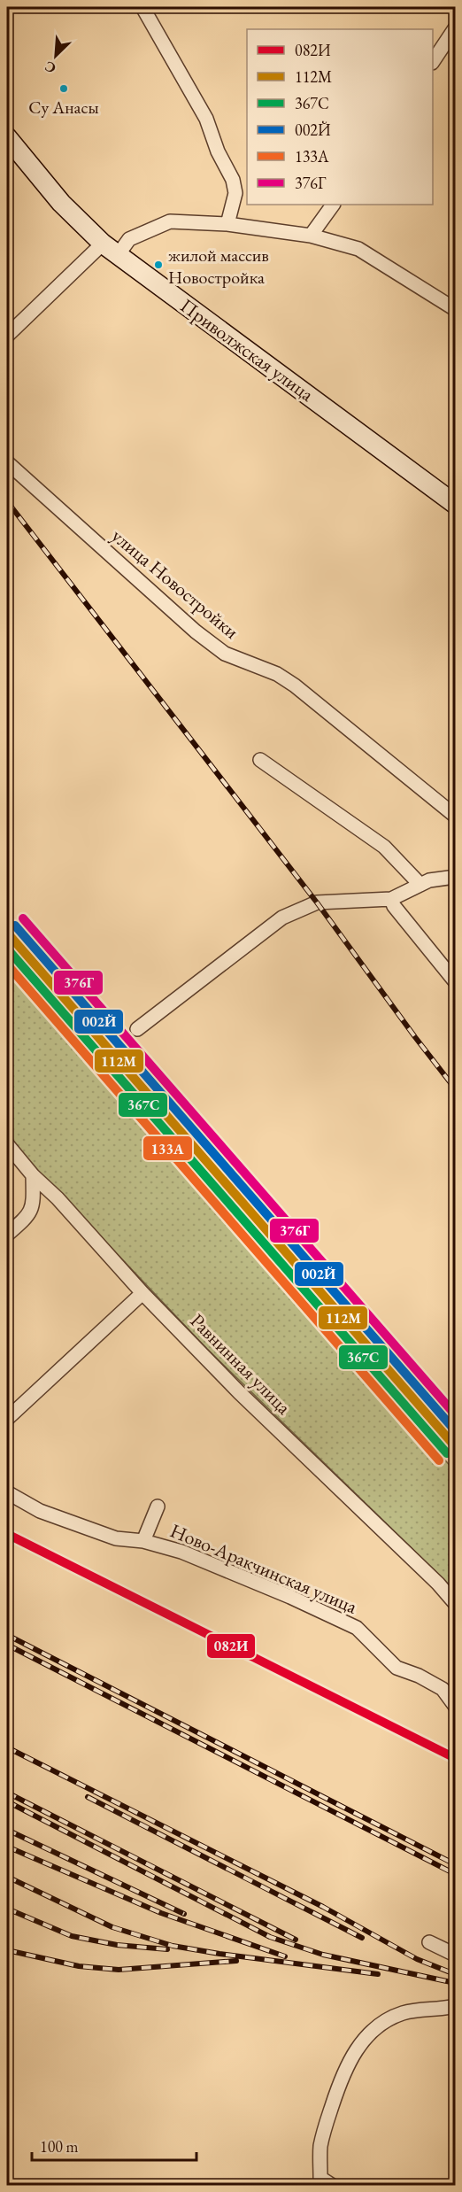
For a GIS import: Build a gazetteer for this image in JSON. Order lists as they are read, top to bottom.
{
  "streets": {
    "main road": ["Приволжская улица"],
    "street": ["улица Новостройки", "Равнинная улица", "Ново-Аракчинская улица"]
  },
  "places": ["Су Анасы", "жилой массив Новостройка"],
  "lines": [
    "transit line 376Г",
    "transit line 002Й",
    "transit line 112М",
    "transit line 367С",
    "transit line 133А",
    "transit line 082И"
  ],
  "legend": [
    "082И",
    "112М",
    "367С",
    "002Й",
    "133А",
    "376Г"
  ],
  "scale_bar": "100 m",
  "north": "bottom left"
}
